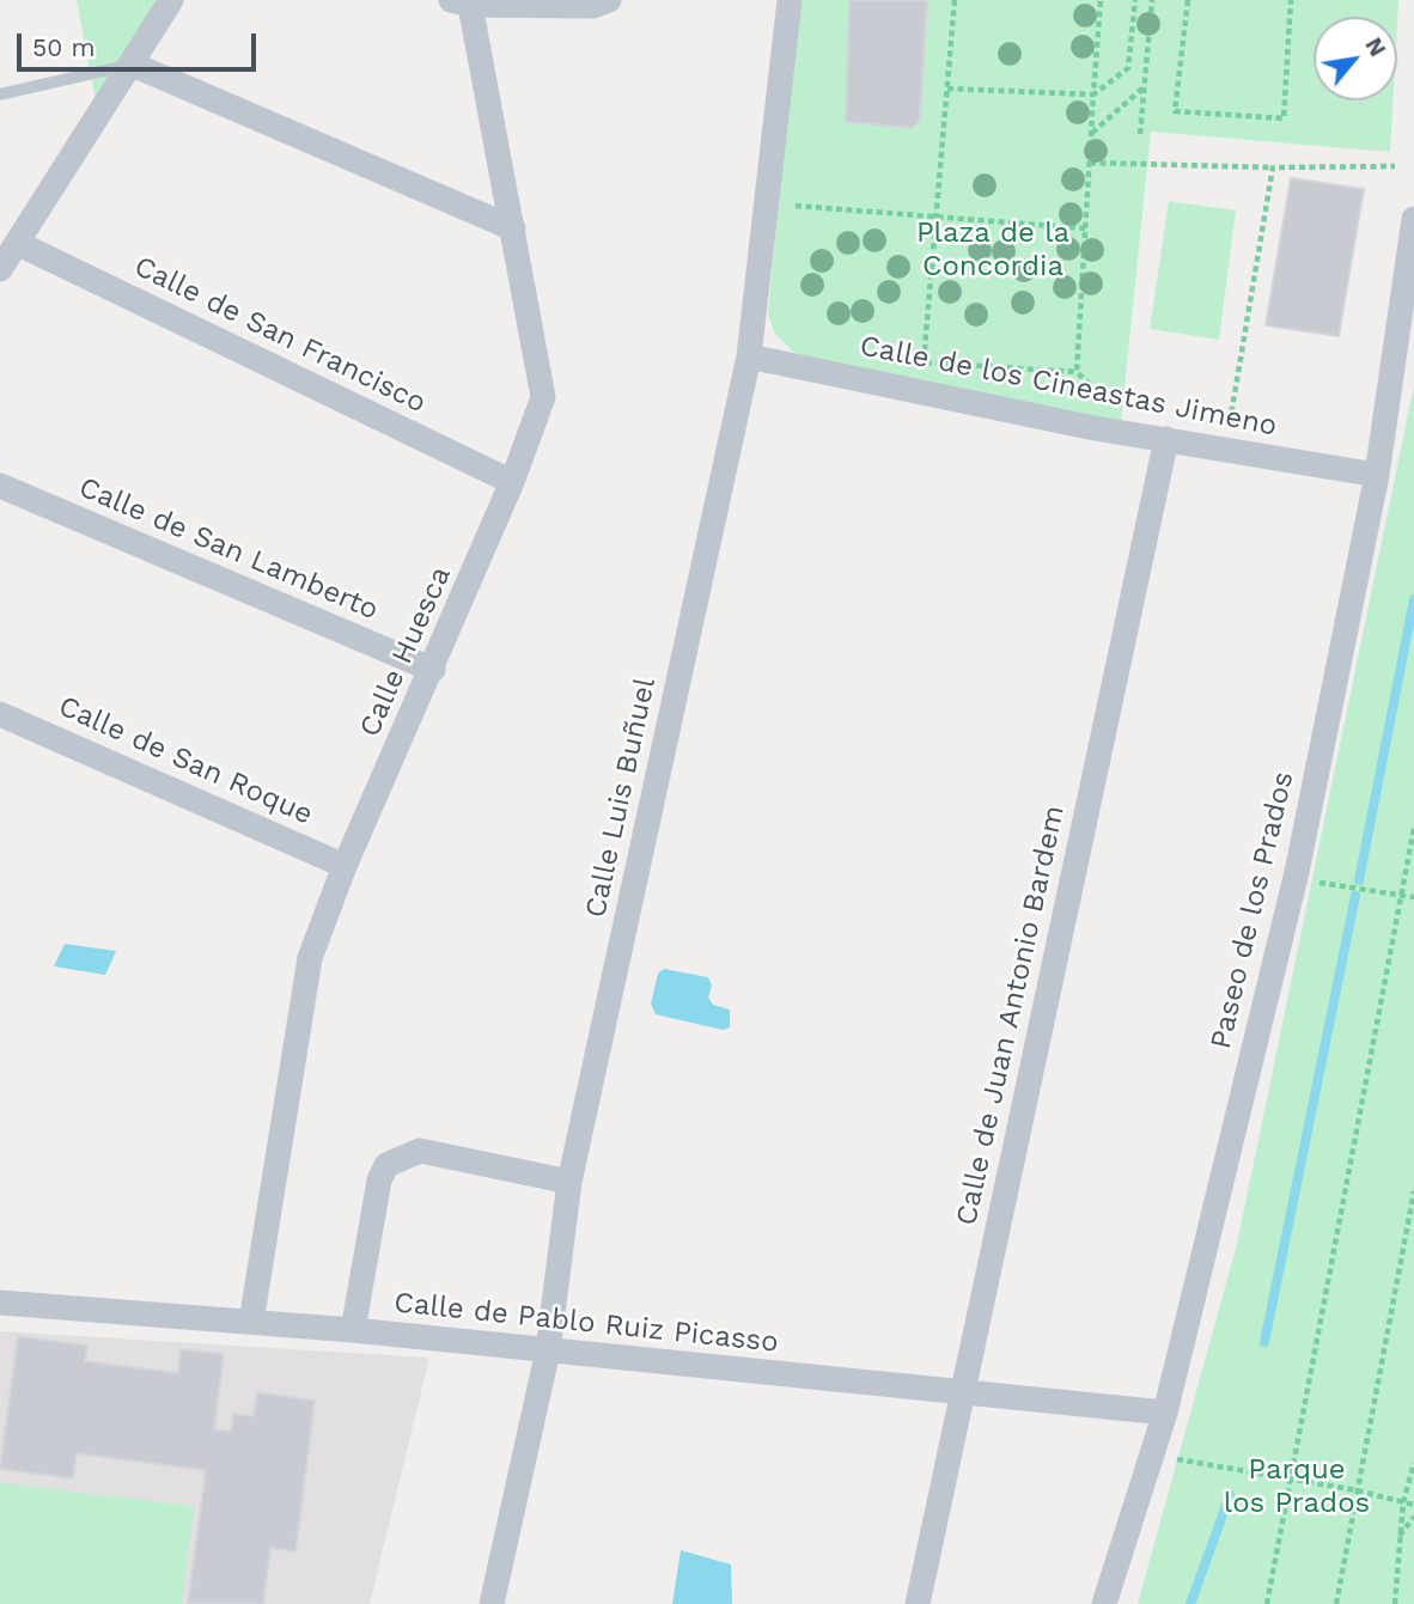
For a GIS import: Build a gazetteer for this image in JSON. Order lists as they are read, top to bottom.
{
  "streets": {
    "street": [
      "Calle de San Francisco",
      "Calle de los Cineastas Jimeno",
      "Calle de San Lamberto",
      "Calle Huesca",
      "Calle de San Roque",
      "Calle Luis Buñuel",
      "Paseo de los Prados",
      "Calle de Juan Antonio Bardem",
      "Calle de Pablo Ruiz Picasso"
    ]
  },
  "crossings": [
    ["Calle de San Francisco", "Calle Huesca"],
    ["Calle de los Cineastas Jimeno", "Calle Luis Buñuel"],
    ["Calle de los Cineastas Jimeno", "Paseo de los Prados"],
    ["Calle de los Cineastas Jimeno", "Calle de Juan Antonio Bardem"],
    ["Calle de San Lamberto", "Calle Huesca"],
    ["Calle Huesca", "Calle de San Roque"],
    ["Calle Huesca", "Calle de Pablo Ruiz Picasso"],
    ["Calle Luis Buñuel", "Calle de Pablo Ruiz Picasso"],
    ["Paseo de los Prados", "Calle de Pablo Ruiz Picasso"],
    ["Calle de Juan Antonio Bardem", "Calle de Pablo Ruiz Picasso"]
  ],
  "parks": ["Plaza de la Concordia", "Parque los Prados"],
  "scale_bar": "50 m",
  "north": "top right"
}
